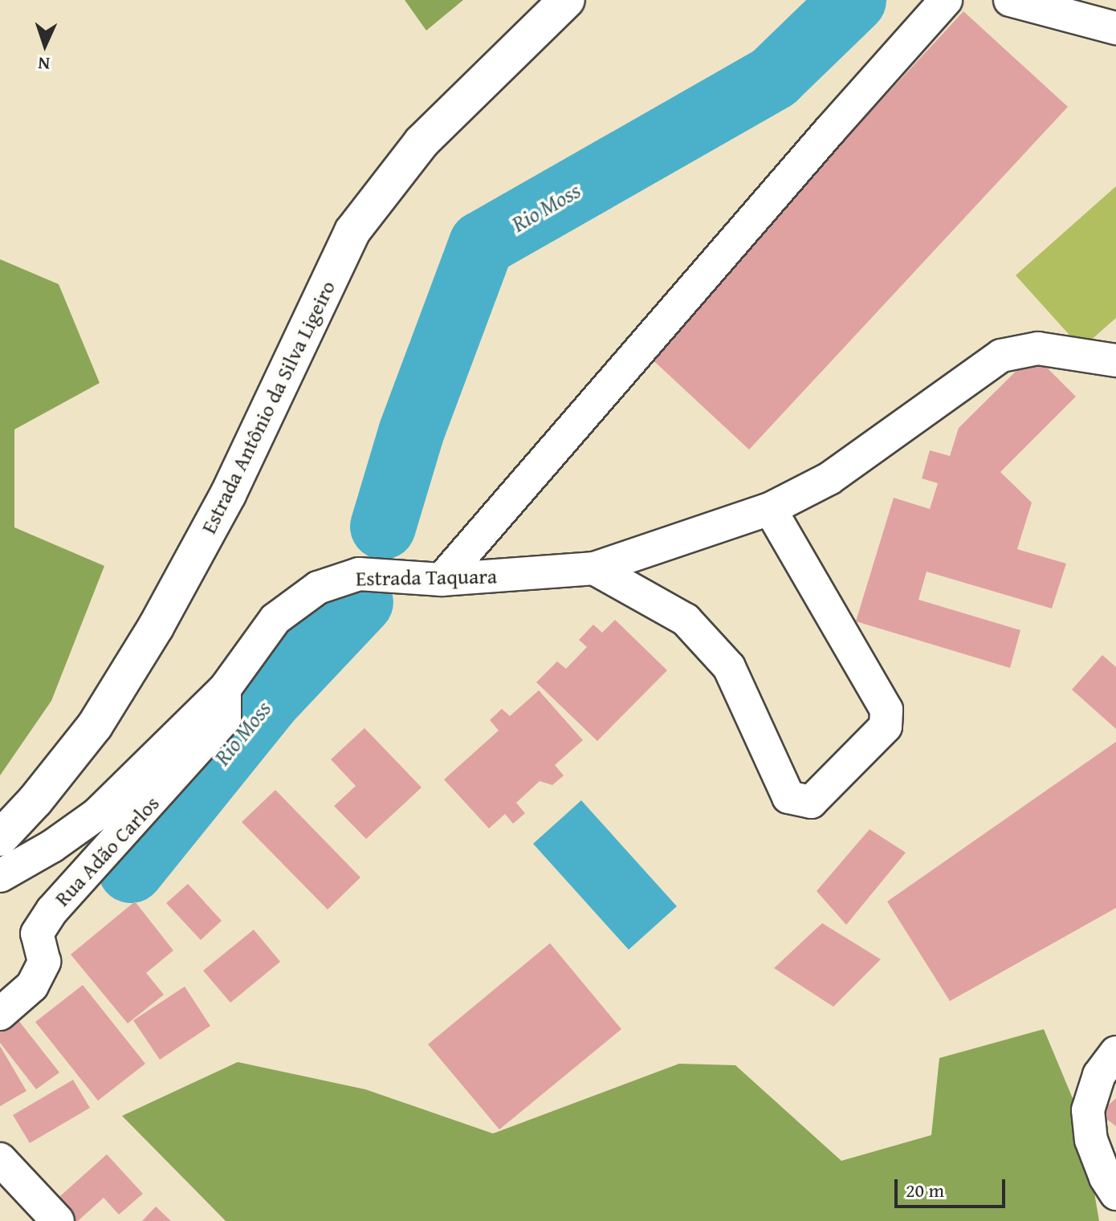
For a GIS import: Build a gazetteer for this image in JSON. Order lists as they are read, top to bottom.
{
  "streets": {
    "street": ["Estrada Antônio da Silva Ligeiro", "Estrada Taquara", "Rua Adão Carlos"]
  },
  "crossings": [
    ["Estrada Taquara", "Rua Adão Carlos"]
  ],
  "water": ["Rio Moss"],
  "scale_bar": "20 m",
  "north": "bottom"
}
